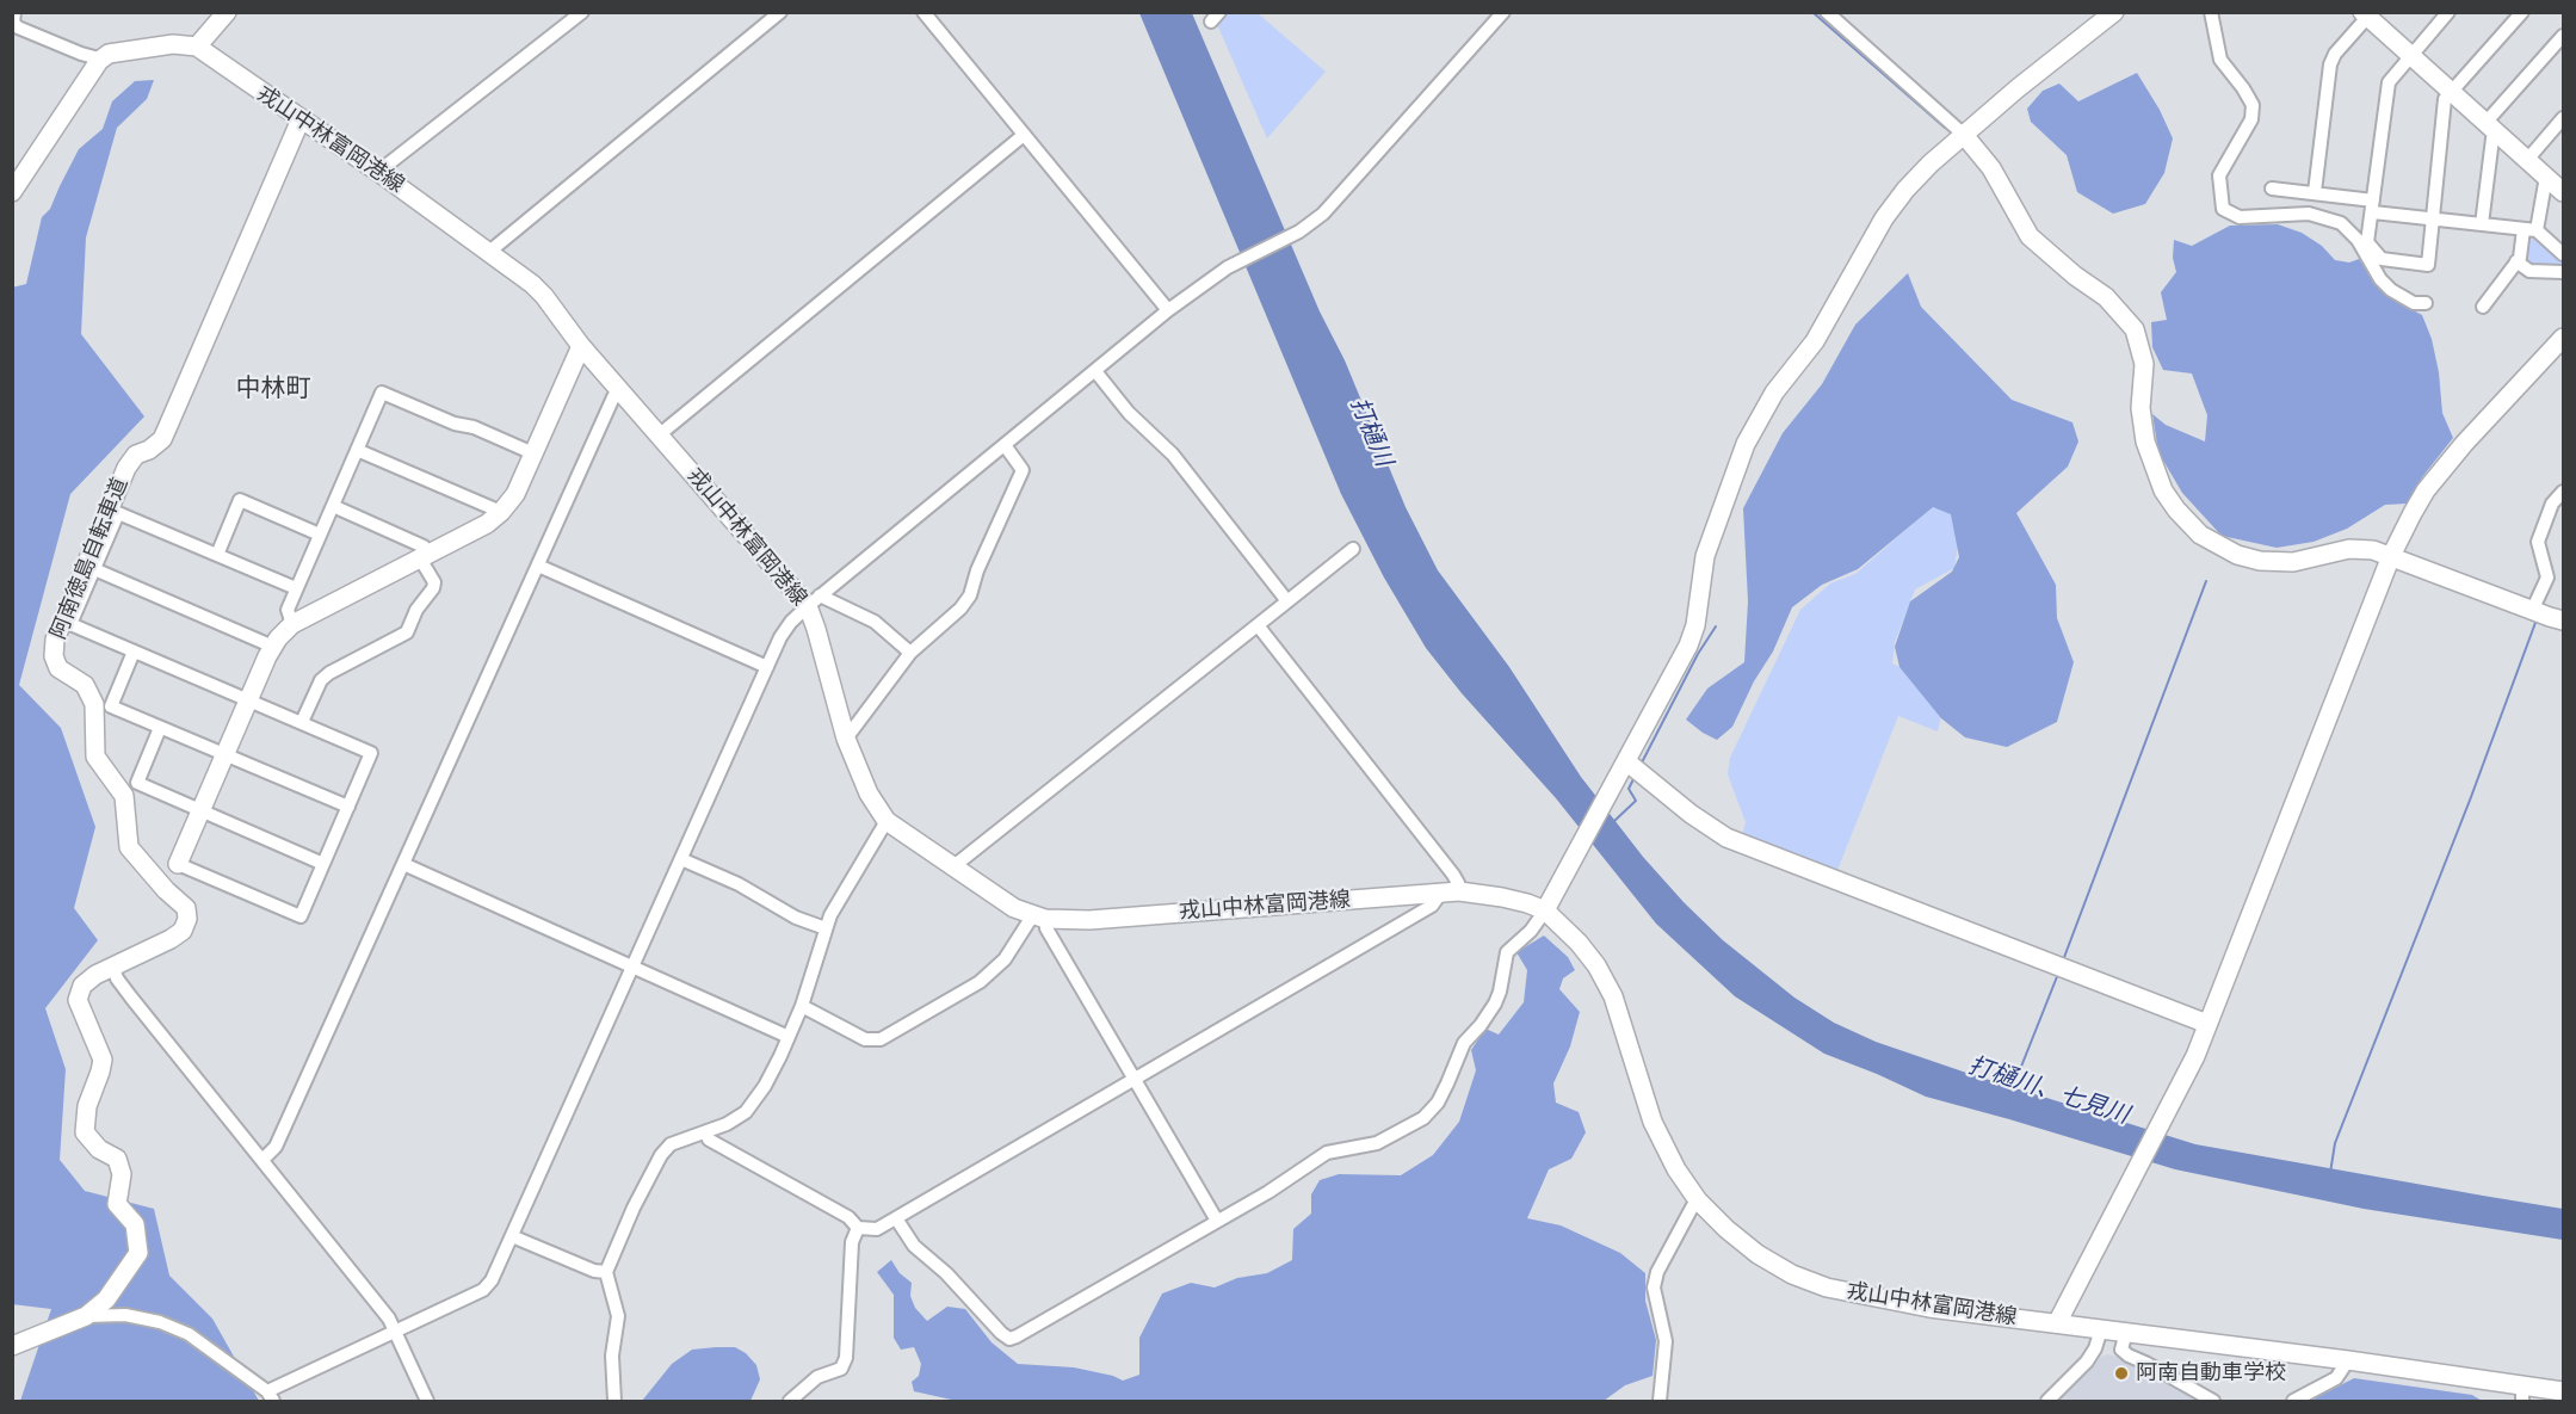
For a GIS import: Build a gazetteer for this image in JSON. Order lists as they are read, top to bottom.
{
  "streets": {
    "main road": ["戎山中林富岡港線", "阿南徳島自転車道"]
  },
  "crossings": [
    ["戎山中林富岡港線", "阿南徳島自転車道"]
  ],
  "districts": ["中林町"],
  "water": ["打樋川", "打樋川、七見川"],
  "places": ["阿南自動車学校"]
}
